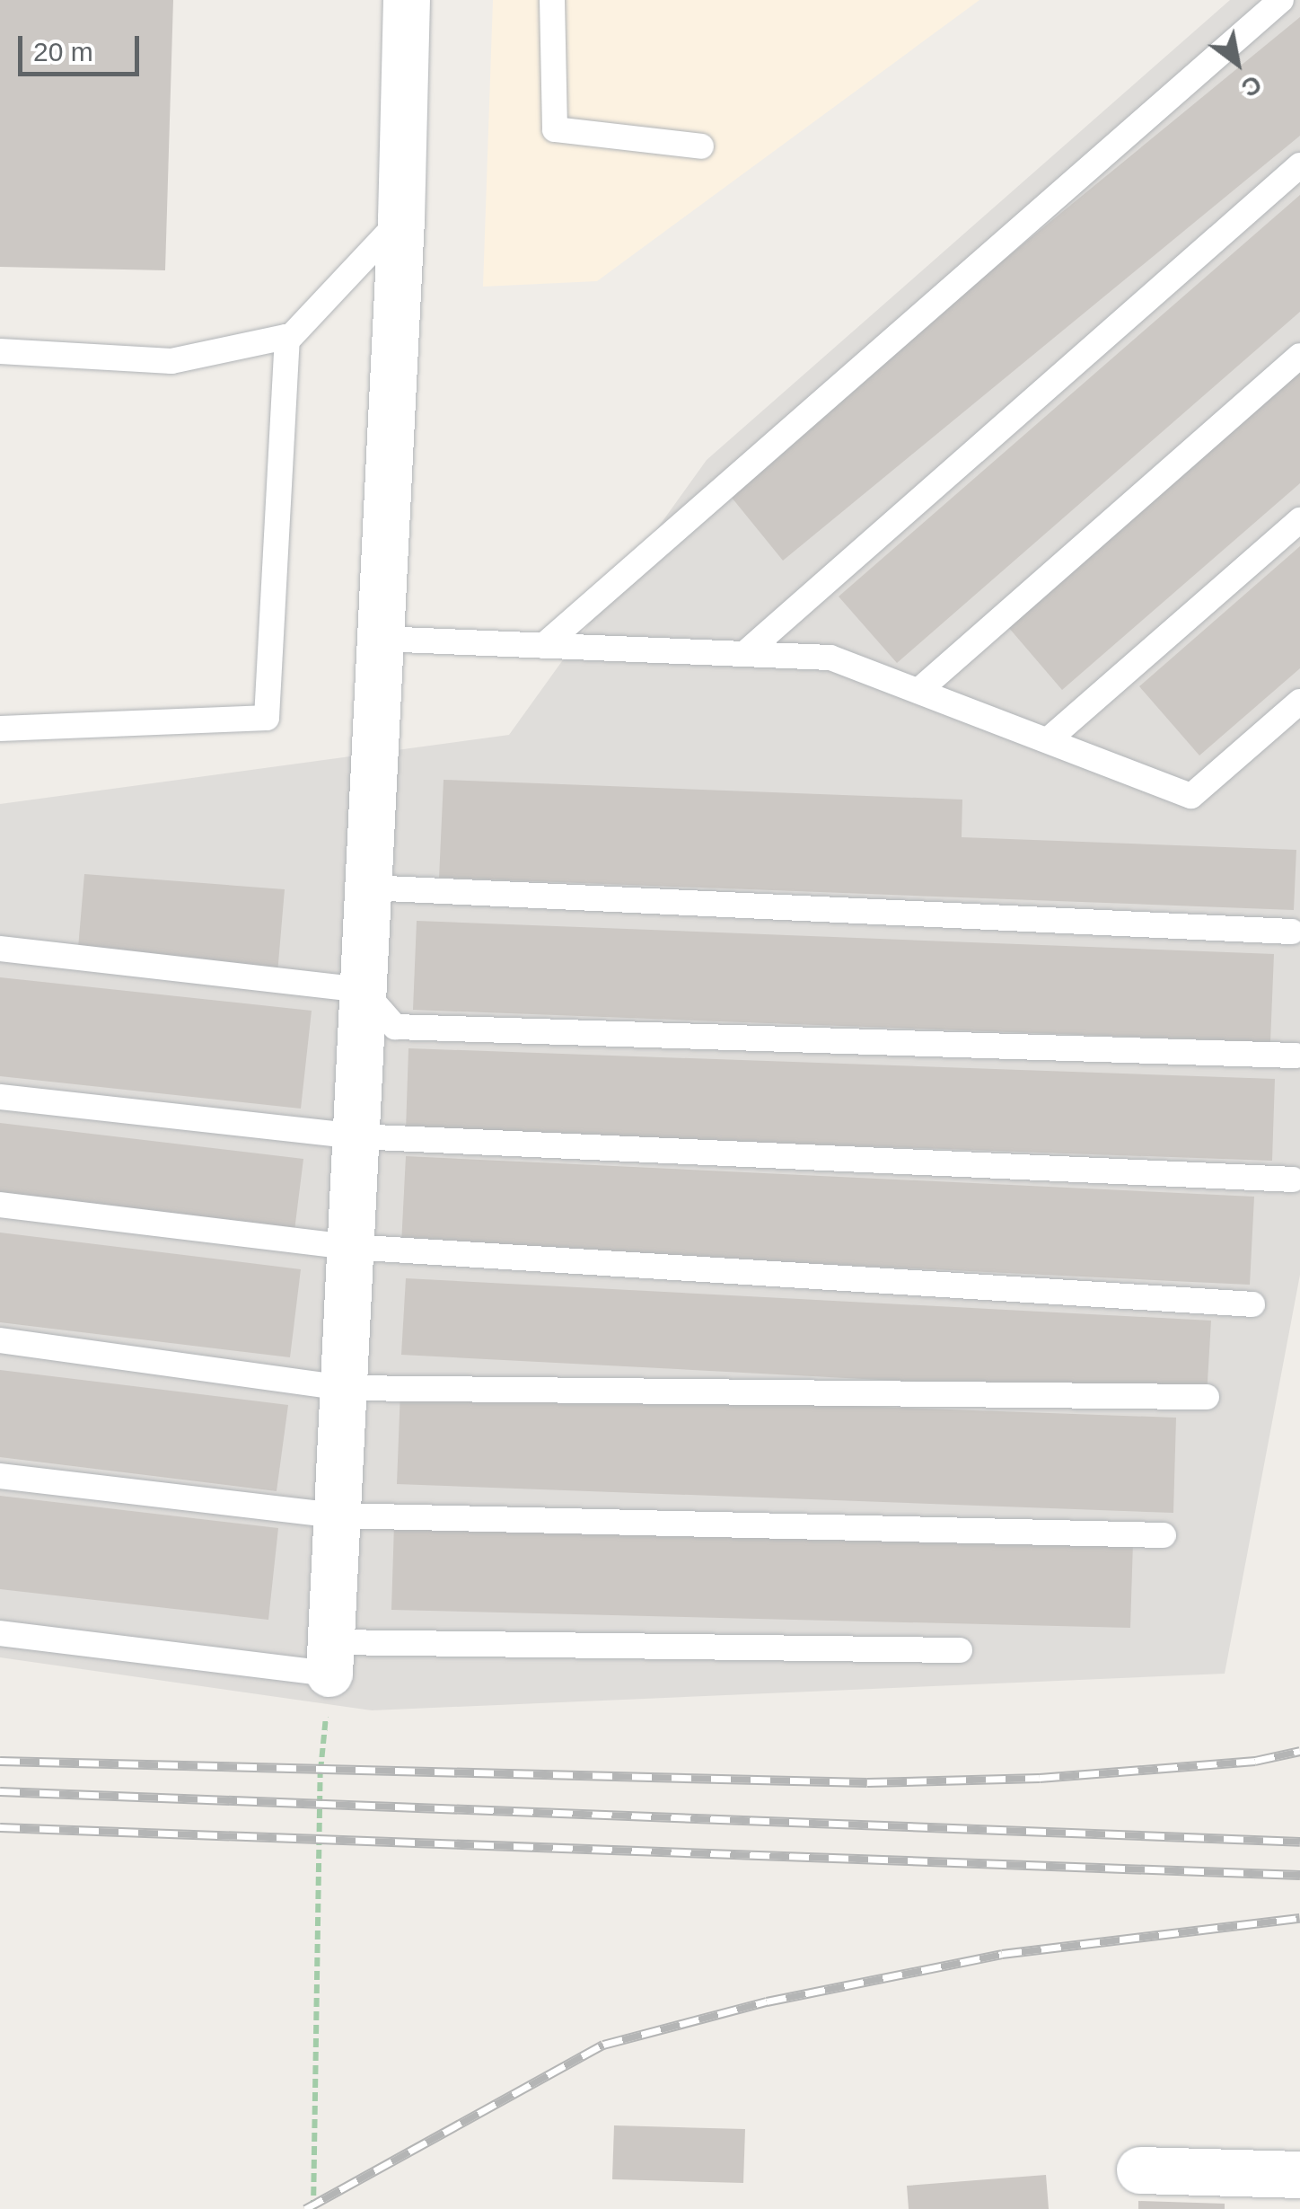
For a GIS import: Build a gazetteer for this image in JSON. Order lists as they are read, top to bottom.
{
  "scale_bar": "20 m",
  "north": "bottom right"
}
